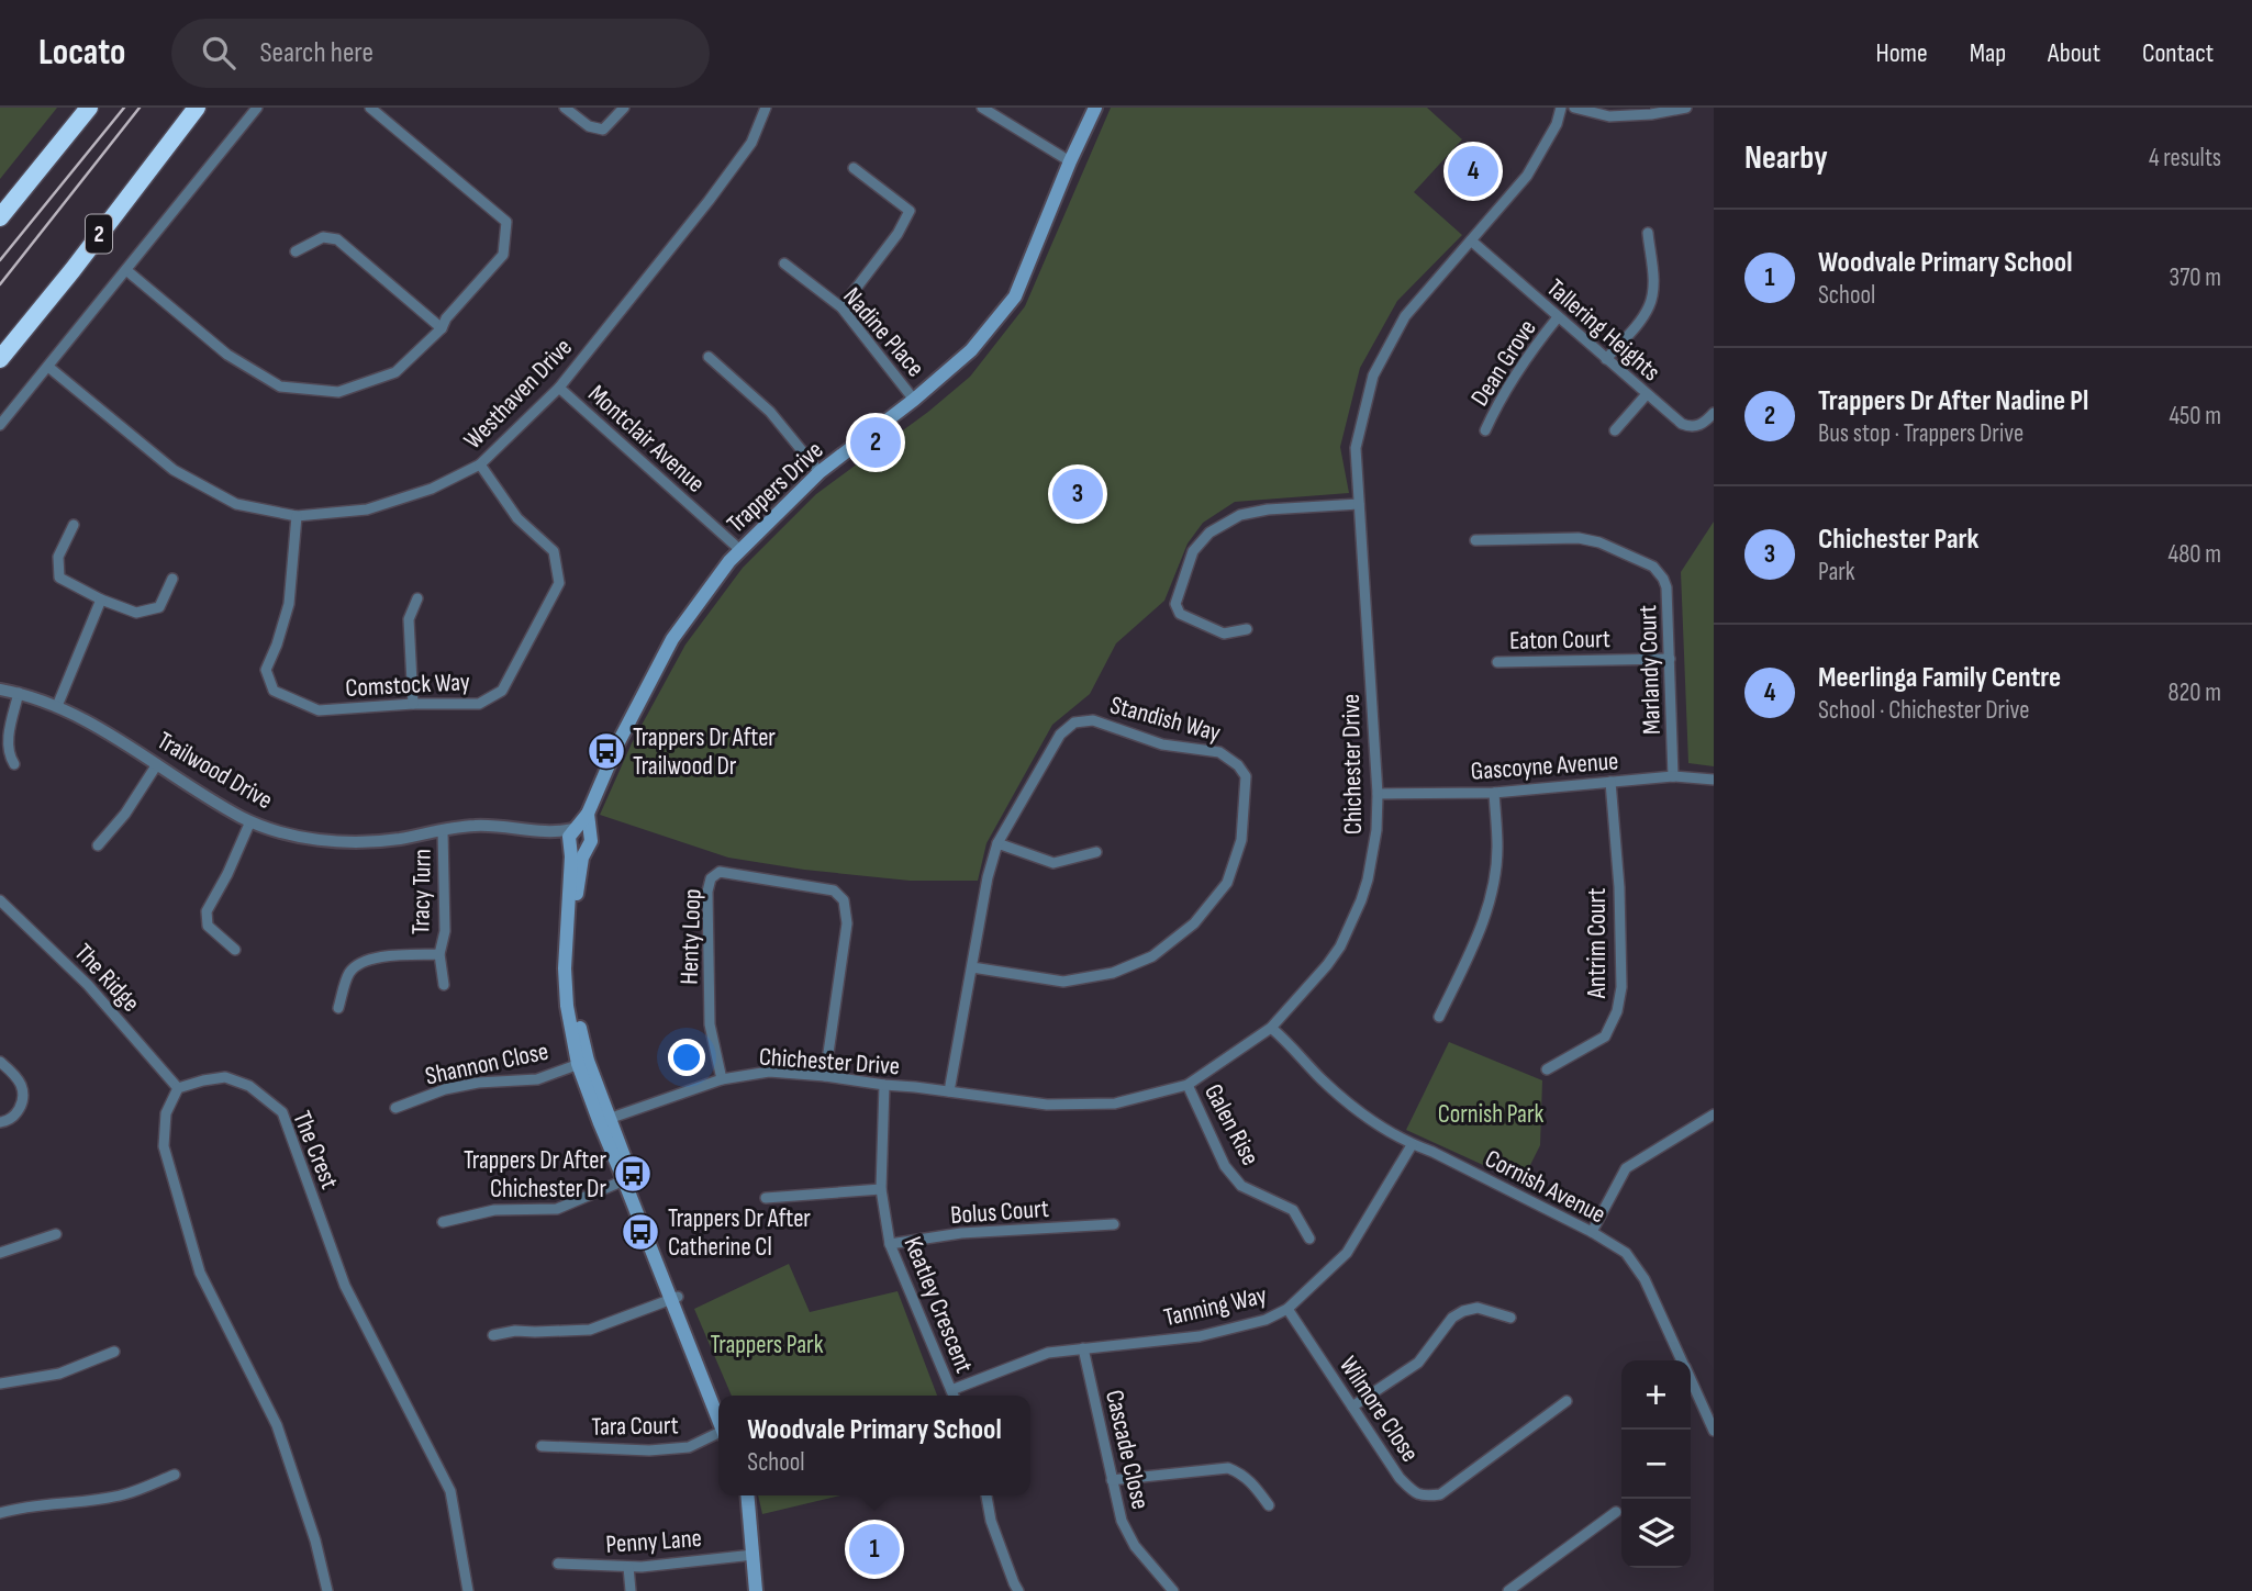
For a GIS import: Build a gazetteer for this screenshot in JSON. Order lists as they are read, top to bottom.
{
  "streets": {
    "highway": ["2"],
    "main road": ["Trappers Drive"],
    "street": [
      "Tallering Heights",
      "Nadine Place",
      "Dean Grove",
      "Westhaven Drive",
      "Montclair Avenue",
      "Eaton Court",
      "Marlandy Court",
      "Comstock Way",
      "Standish Way",
      "Chichester Drive",
      "Gascoyne Avenue",
      "Trailwood Drive",
      "Tracy Turn",
      "Henty Loop",
      "Antrim Court",
      "The Ridge",
      "Shannon Close",
      "Galen Rise",
      "The Crest",
      "Cornish Avenue",
      "Bolus Court",
      "Keatley Crescent",
      "Tanning Way",
      "Wilmore Close",
      "Tara Court",
      "Cascade Close",
      "Penny Lane"
    ]
  },
  "crossings": [
    ["Tallering Heights", "Dean Grove"],
    ["Tallering Heights", "Chichester Drive"],
    ["Nadine Place", "Trappers Drive"],
    ["Westhaven Drive", "Montclair Avenue"],
    ["Westhaven Drive", "Comstock Way"],
    ["Montclair Avenue", "Trappers Drive"],
    ["Trappers Drive", "Chichester Drive"],
    ["Trappers Drive", "Trailwood Drive"],
    ["Trappers Drive", "Shannon Close"],
    ["Eaton Court", "Marlandy Court"],
    ["Marlandy Court", "Gascoyne Avenue"],
    ["Standish Way", "Chichester Drive"],
    ["Chichester Drive", "Gascoyne Avenue"],
    ["Chichester Drive", "Henty Loop"],
    ["Chichester Drive", "Galen Rise"],
    ["Chichester Drive", "Cornish Avenue"],
    ["Chichester Drive", "Keatley Crescent"],
    ["Gascoyne Avenue", "Antrim Court"],
    ["Trailwood Drive", "Tracy Turn"],
    ["The Ridge", "The Crest"],
    ["Cornish Avenue", "Tanning Way"],
    ["Bolus Court", "Keatley Crescent"],
    ["Keatley Crescent", "Tanning Way"],
    ["Tanning Way", "Wilmore Close"],
    ["Tanning Way", "Cascade Close"]
  ],
  "parks": ["Cornish Park", "Trappers Park"],
  "places": {
    "bus stop": ["Trappers Dr After Trailwood Dr", "Trappers Dr After Chichester Dr", "Trappers Dr After Catherine Cl"]
  },
  "page": {
    "header": "Locato",
    "search": "Search here",
    "nav": [
      "Home",
      "Map",
      "About",
      "Contact"
    ],
    "heading": ["Nearby", "4 results"],
    "pins": [
      "4",
      "2",
      "3",
      "1"
    ],
    "list": [
      {
        "mark": "1",
        "name": "Woodvale Primary School",
        "note": "School",
        "value": "370 m"
      },
      {
        "mark": "2",
        "name": "Trappers Dr After Nadine Pl",
        "note": "Bus stop · Trappers Drive",
        "value": "450 m"
      },
      {
        "mark": "3",
        "name": "Chichester Park",
        "note": "Park",
        "value": "480 m"
      },
      {
        "mark": "4",
        "name": "Meerlinga Family Centre",
        "note": "School · Chichester Drive",
        "value": "820 m"
      }
    ],
    "map_buttons": ["+", "−"],
    "popup": ["Woodvale Primary School", "School"]
  }
}
